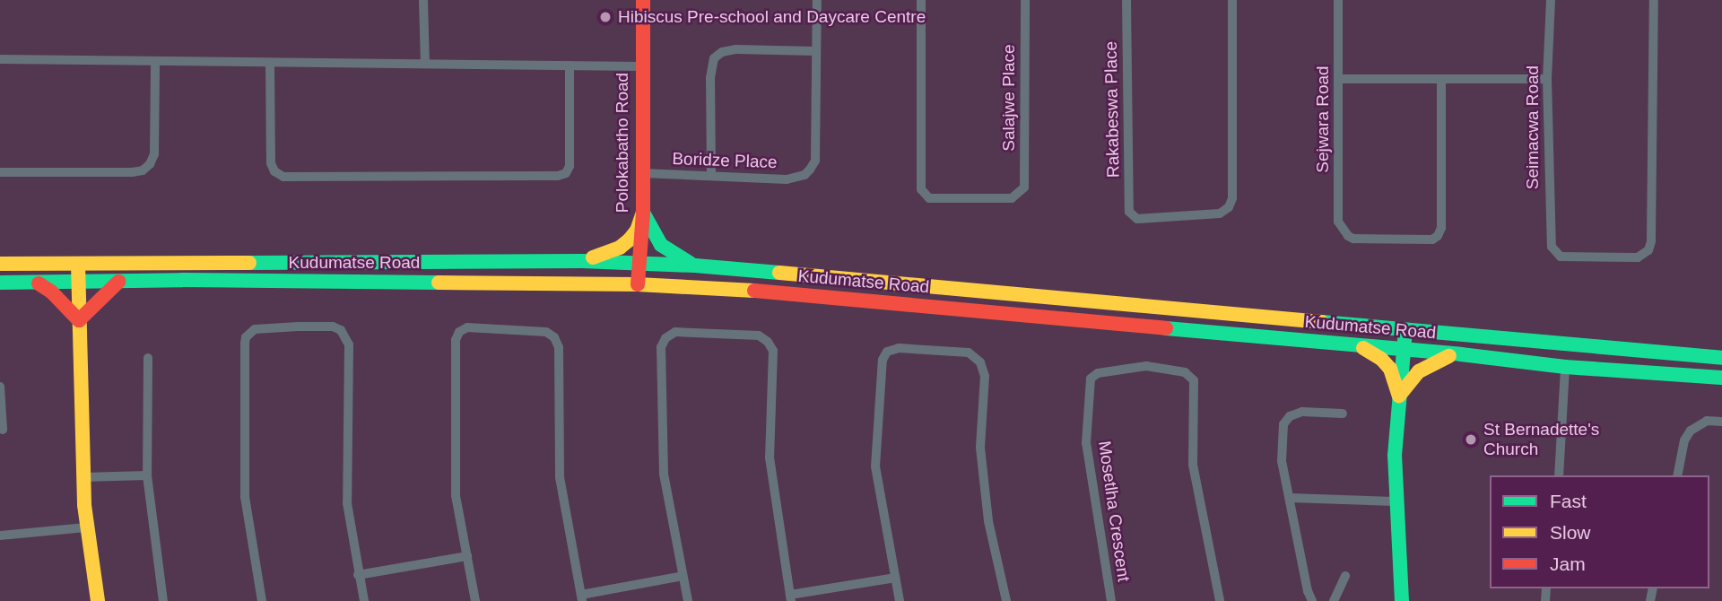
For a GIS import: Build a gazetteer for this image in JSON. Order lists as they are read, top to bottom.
{
  "streets": {
    "main road": ["Polokabatho Road", "Kudumatse Road"],
    "street": [
      "Salajwe Place",
      "Rakabeswa Place",
      "Sejwara Road",
      "Seimacwa Road",
      "Boridze Place",
      "Mosetlha Crescent"
    ]
  },
  "crossings": [
    ["Polokabatho Road", "Boridze Place"],
    ["Polokabatho Road", "Kudumatse Road"]
  ],
  "places": ["Hibiscus Pre-school and Daycare Centre", "St Bernadette's Church"],
  "legend": ["Fast", "Slow", "Jam"]
}
